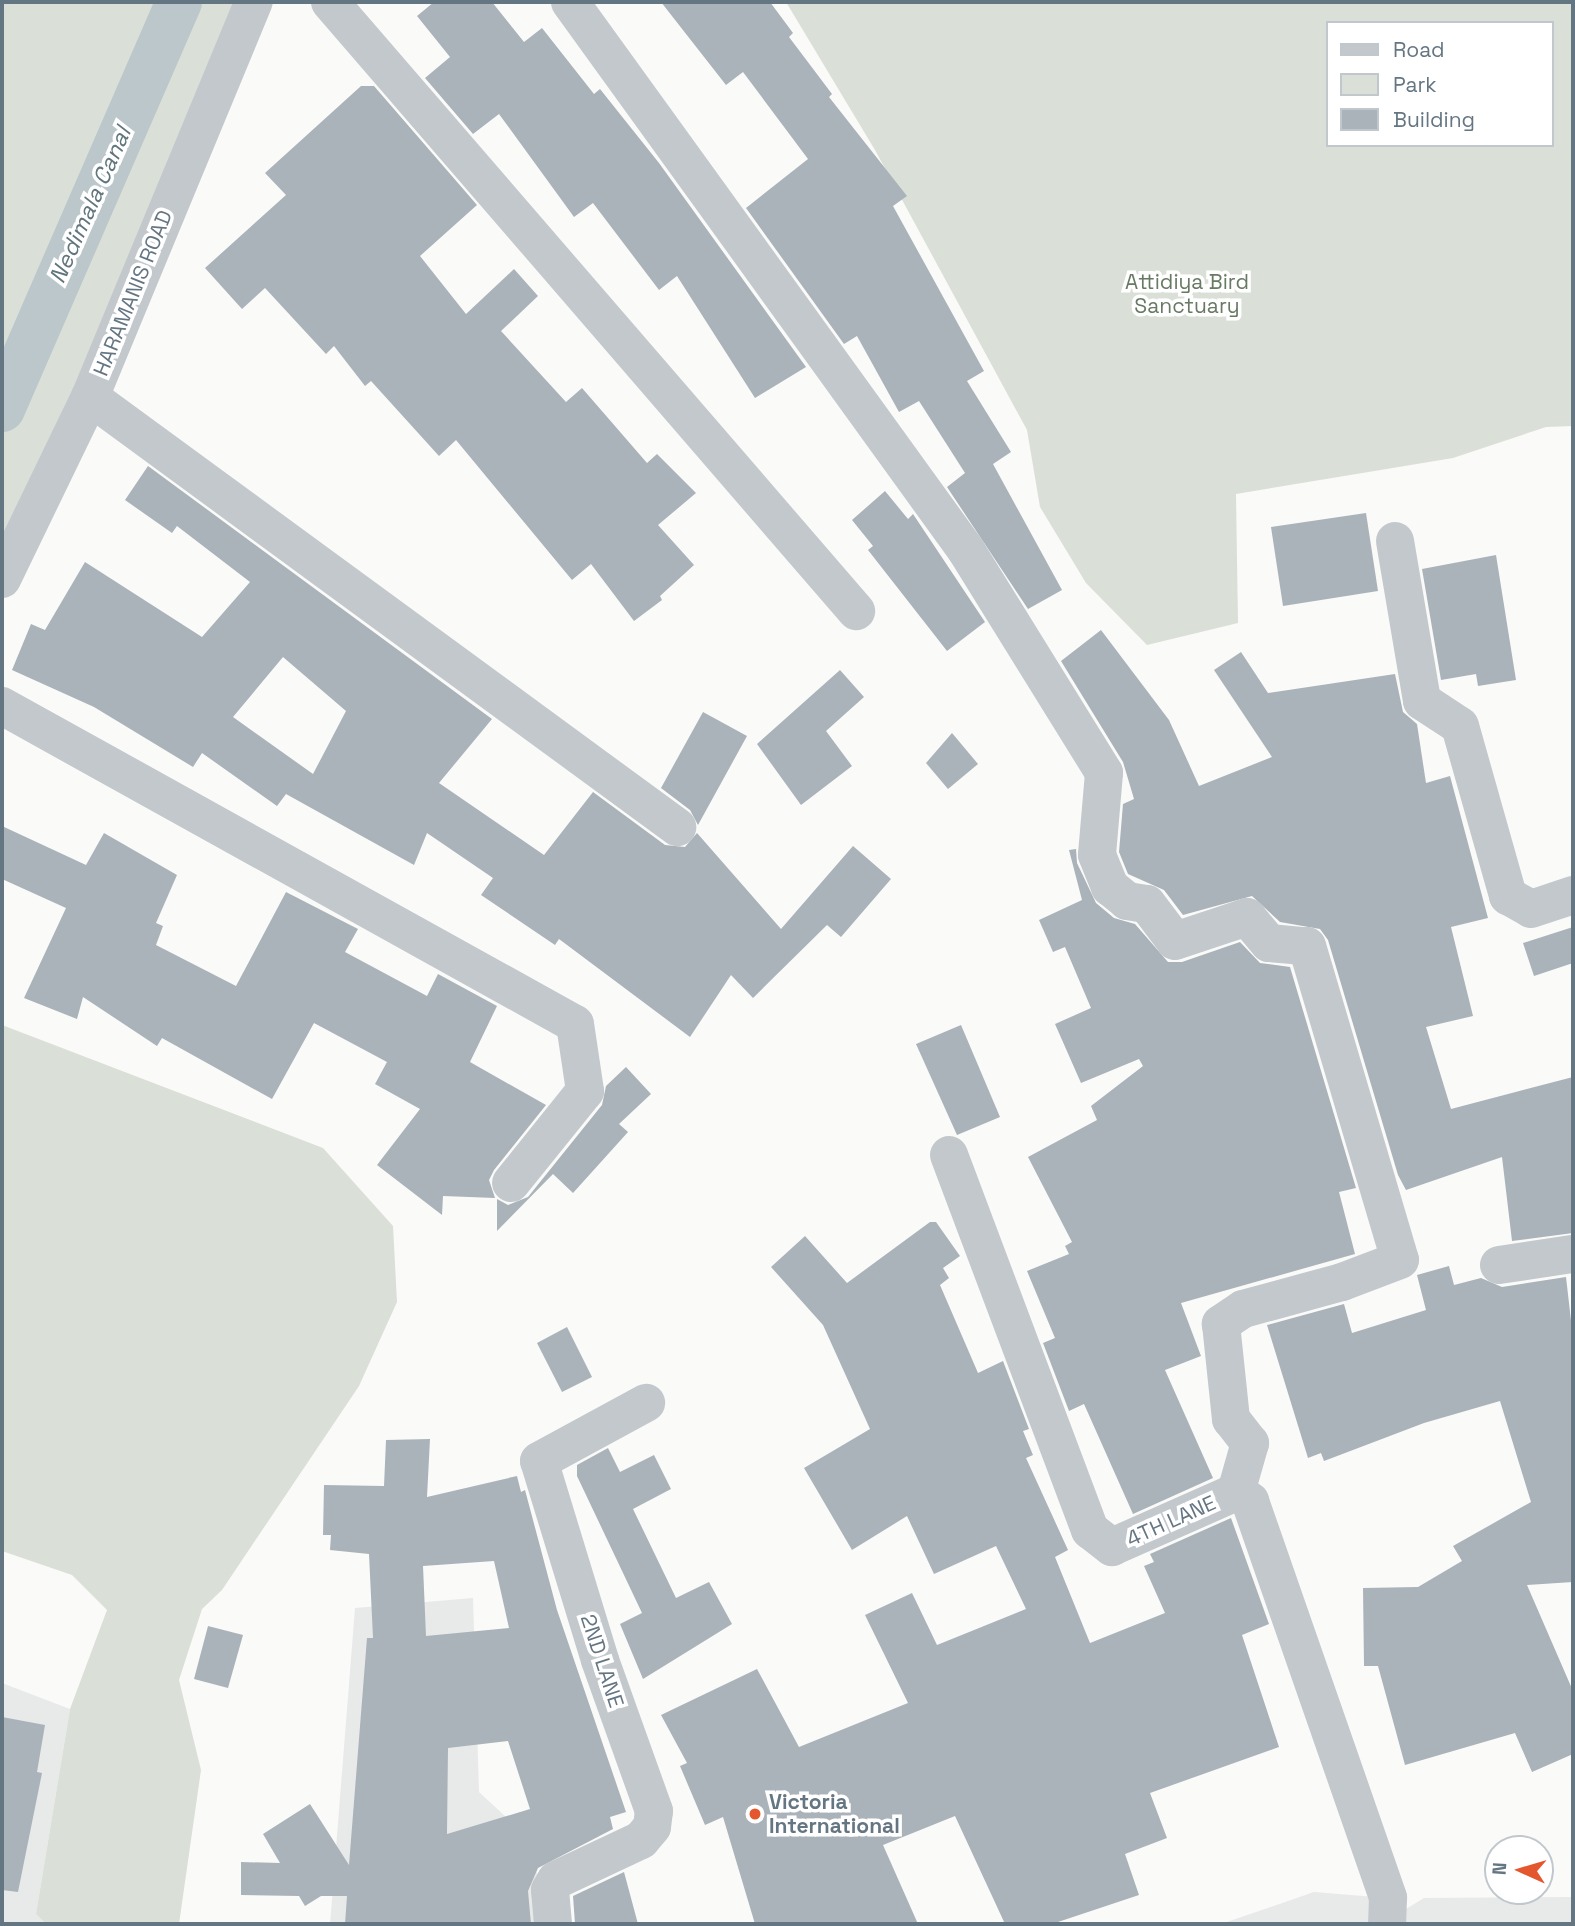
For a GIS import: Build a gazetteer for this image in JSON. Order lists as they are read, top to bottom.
{
  "streets": {
    "street": ["HARAMANIS ROAD", "4TH LANE", "2ND LANE"]
  },
  "water": ["Nedimala Canal"],
  "parks": ["Attidiya Bird Sanctuary"],
  "places": ["Victoria International"],
  "legend": ["Road", "Park", "Building"],
  "north": "left"
}
